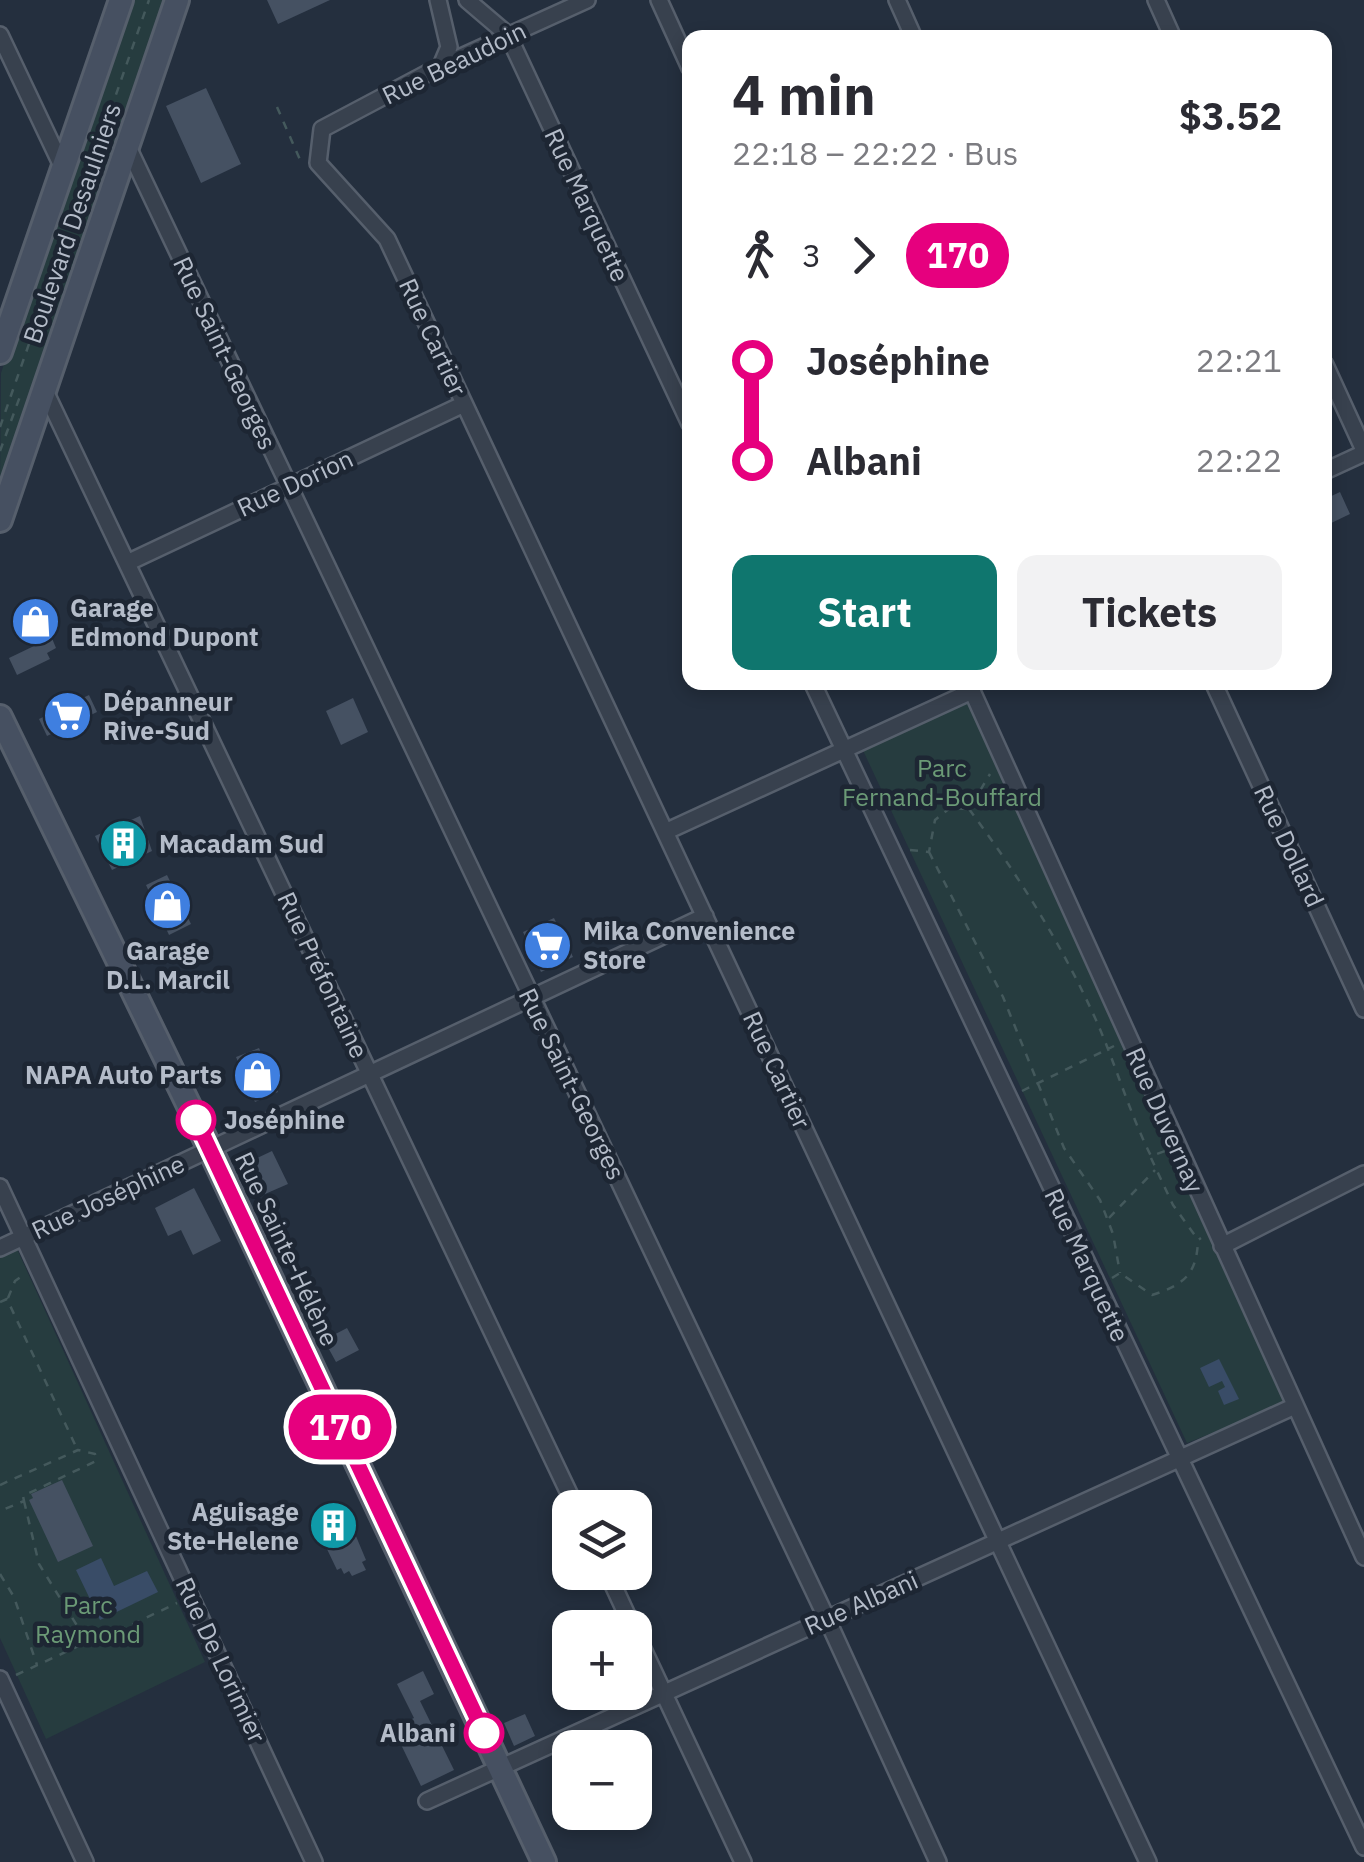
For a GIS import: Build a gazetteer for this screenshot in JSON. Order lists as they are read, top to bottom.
{
  "streets": {
    "street": [
      "Rue Beaudoin",
      "Rue Marquette",
      "Boulevard Desaulniers",
      "Rue Cartier",
      "Rue Saint-Georges",
      "Rue Dorion",
      "Rue Dollard",
      "Rue Préfontaine",
      "Rue Duvernay",
      "Rue Joséphine",
      "Rue Sainte-Hélène",
      "Rue Albani",
      "Rue De Lorimier"
    ]
  },
  "crossings": [
    ["Rue Beaudoin", "Rue Marquette"],
    ["Rue Beaudoin", "Rue Cartier"],
    ["Rue Marquette", "Rue Albani"],
    ["Boulevard Desaulniers", "Rue Saint-Georges"],
    ["Boulevard Desaulniers", "Rue Préfontaine"],
    ["Rue Cartier", "Rue Dorion"],
    ["Rue Cartier", "Rue Joséphine"],
    ["Rue Cartier", "Rue Albani"],
    ["Rue Saint-Georges", "Rue Dorion"],
    ["Rue Saint-Georges", "Rue Joséphine"],
    ["Rue Saint-Georges", "Rue Albani"],
    ["Rue Dorion", "Rue Préfontaine"],
    ["Rue Préfontaine", "Rue Joséphine"],
    ["Rue Duvernay", "Rue Albani"],
    ["Rue Joséphine", "Rue Sainte-Hélène"],
    ["Rue Joséphine", "Rue De Lorimier"],
    ["Rue Sainte-Hélène", "Rue Albani"]
  ],
  "parks": ["Parc Fernand-Bouffard", "Parc Raymond"],
  "places": {
    "shop": ["Garage Edmond Dupont", "Garage D.L. Marcil", "NAPA Auto Parts"],
    "supermarket": ["Dépanneur Rive-Sud", "Mika Convenience Store"],
    "building": ["Macadam Sud", "Aguisage Ste-Helene"],
    "other": ["Joséphine", "Albani"]
  },
  "lines": ["bus line 170"],
  "page": {
    "on_map": "170",
    "heading": ["4 min", "22:18 – 22:22 · Bus", "$3.52"],
    "legs": ["3", "170"],
    "list": [
      {
        "name": "Joséphine",
        "value": "22:21"
      },
      {
        "name": "Albani",
        "value": "22:22"
      }
    ],
    "buttons": ["Start", "Tickets"],
    "map_buttons": ["+", "−"]
  }
}
